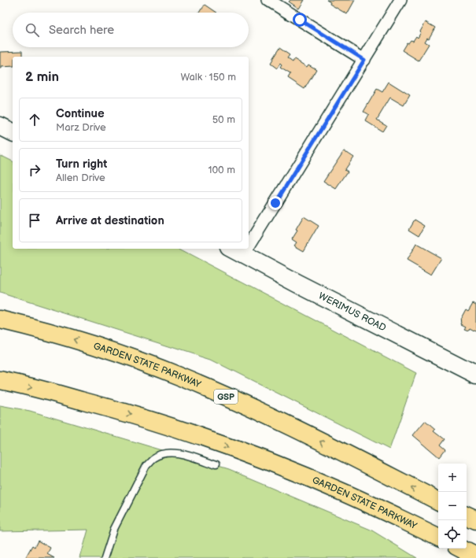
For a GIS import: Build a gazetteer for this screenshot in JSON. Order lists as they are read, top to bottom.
{
  "streets": {
    "highway": ["GARDEN STATE PARKWAY", "GSP"],
    "main road": ["WERIMUS ROAD"]
  },
  "page": {
    "search": "Search here",
    "heading": ["2 min", "Walk · 150 m"],
    "list": [
      ["Continue", "Marz Drive", "50 m"],
      ["Turn right", "Allen Drive", "100 m"],
      "Arrive at destination"
    ],
    "map_buttons": ["+", "−"]
  }
}
